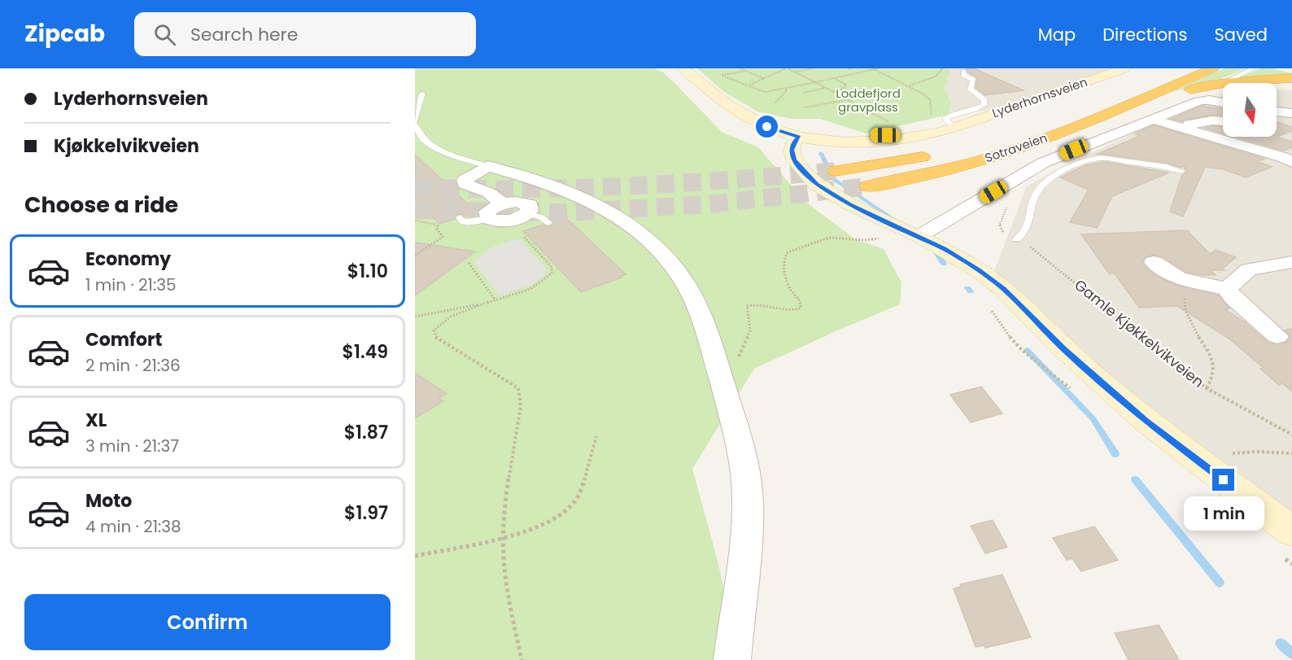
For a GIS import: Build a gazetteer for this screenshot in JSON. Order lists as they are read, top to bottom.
{
  "streets": {
    "highway": ["Sotraveien"],
    "main road": ["Lyderhornsveien"],
    "path": ["Gamle Kjøkkelvikveien"]
  },
  "parks": ["Loddefjord gravplass"],
  "north": "bottom",
  "page": {
    "header": "Zipcab",
    "search": "Search here",
    "nav": ["Map", "Directions", "Saved"],
    "banner": ["Lyderhornsveien", "Kjøkkelvikveien"],
    "heading": "Choose a ride",
    "list": [
      {
        "name": "Economy",
        "note": "1 min · 21:35",
        "value": "$1.10"
      },
      {
        "name": "Comfort",
        "note": "2 min · 21:36",
        "value": "$1.49"
      },
      {
        "name": "XL",
        "note": "3 min · 21:37",
        "value": "$1.87"
      },
      {
        "name": "Moto",
        "note": "4 min · 21:38",
        "value": "$1.97"
      }
    ],
    "bubble": "1 min",
    "buttons": "Confirm"
  }
}
